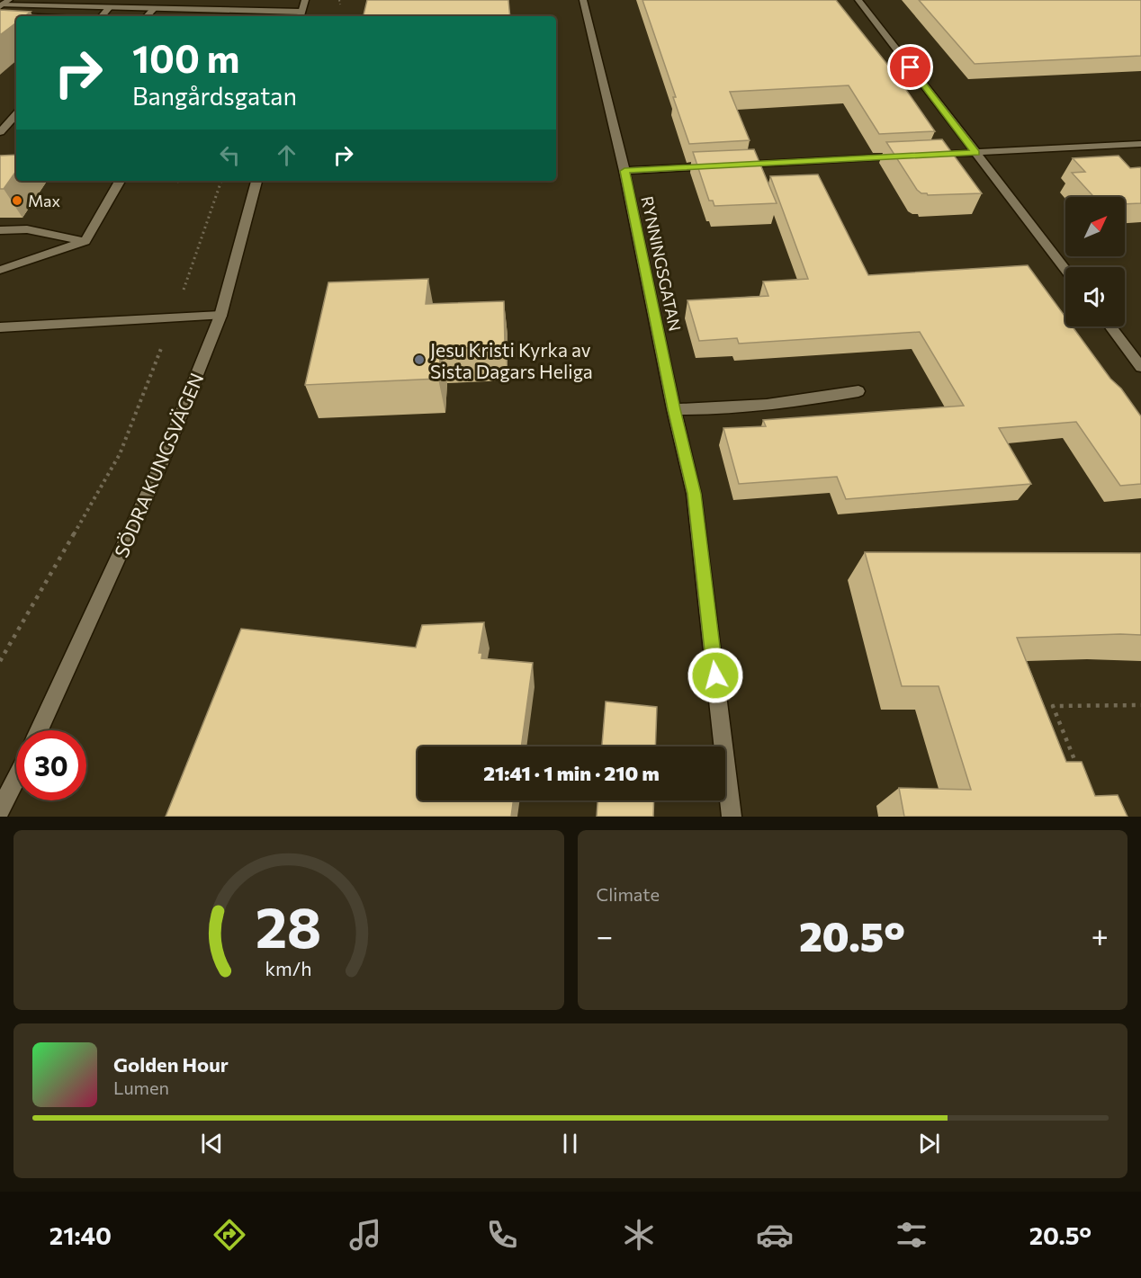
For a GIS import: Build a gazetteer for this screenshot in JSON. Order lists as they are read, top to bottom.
{
  "streets": {
    "street": ["RYNNINGSGATAN", "SÖDRA KUNGSVÄGEN"]
  },
  "places": ["Max", "Jesu Kristi Kyrka av Sista Dagars Heliga"],
  "north": "top right",
  "page": {
    "turn": ["100 m", "Bangårdsgatan"],
    "limit": "30",
    "trip": "21:41 · 1 min · 210 m",
    "tile": "Climate",
    "heat": ["−", "20.5°", "+"],
    "song": ["Golden Hour", "Lumen"],
    "tabs": ["21:40", "20.5°"],
    "gauge": ["28", "km/h"]
  }
}
